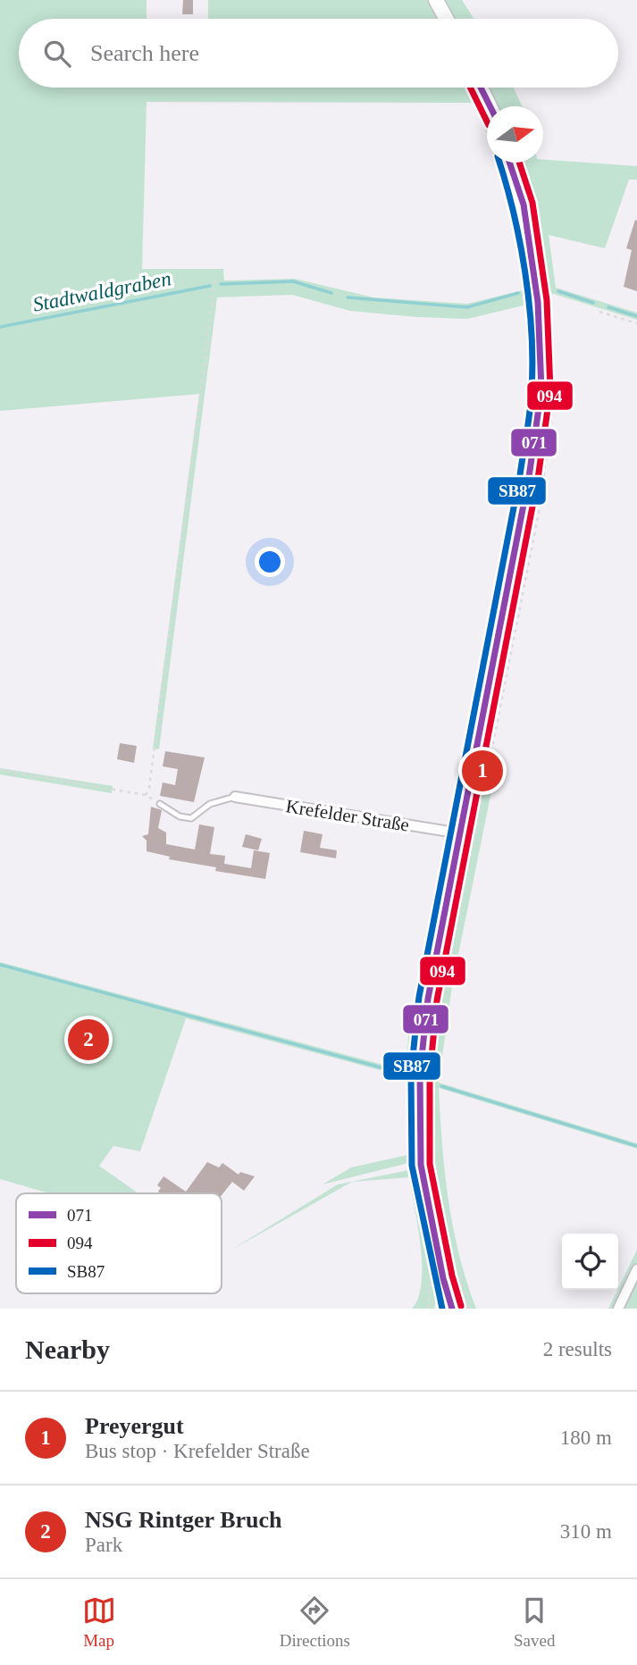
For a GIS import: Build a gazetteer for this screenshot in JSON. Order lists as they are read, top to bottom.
{
  "streets": {
    "street": ["Krefelder Straße"]
  },
  "water": ["Stadtwaldgraben"],
  "lines": ["transit line 071", "transit line 094", "transit line SB87"],
  "legend": ["071", "094", "SB87"],
  "north": "right",
  "page": {
    "search": "Search here",
    "pins": ["1", "2"],
    "heading": ["Nearby", "2 results"],
    "list": [
      {
        "mark": "1",
        "name": "Preyergut",
        "note": "Bus stop · Krefelder Straße",
        "value": "180 m"
      },
      {
        "mark": "2",
        "name": "NSG Rintger Bruch",
        "note": "Park",
        "value": "310 m"
      }
    ],
    "nav": ["Map", "Directions", "Saved"]
  }
}
